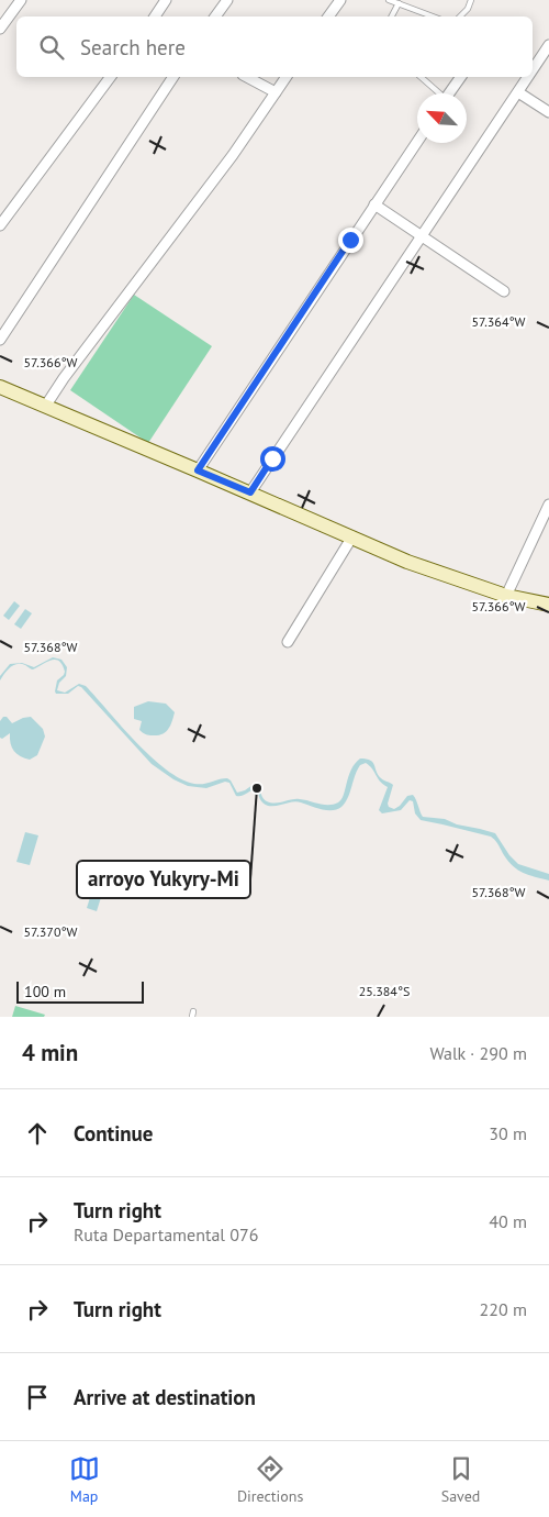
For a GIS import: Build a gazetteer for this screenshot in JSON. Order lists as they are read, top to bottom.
{
  "places": ["arroyo Yukyry-Mi"],
  "scale_bar": "100 m",
  "north": "top left",
  "page": {
    "search": "Search here",
    "scale": "100 m",
    "heading": ["4 min", "Walk · 290 m"],
    "list": [
      ["Continue", "30 m"],
      ["Turn right", "Ruta Departamental 076", "40 m"],
      ["Turn right", "220 m"],
      "Arrive at destination"
    ],
    "nav": ["Map", "Directions", "Saved"]
  },
  "coordinates": [
    "57.364°W",
    "57.366°W",
    "57.368°W",
    "57.370°W",
    "25.384°S"
  ]
}
